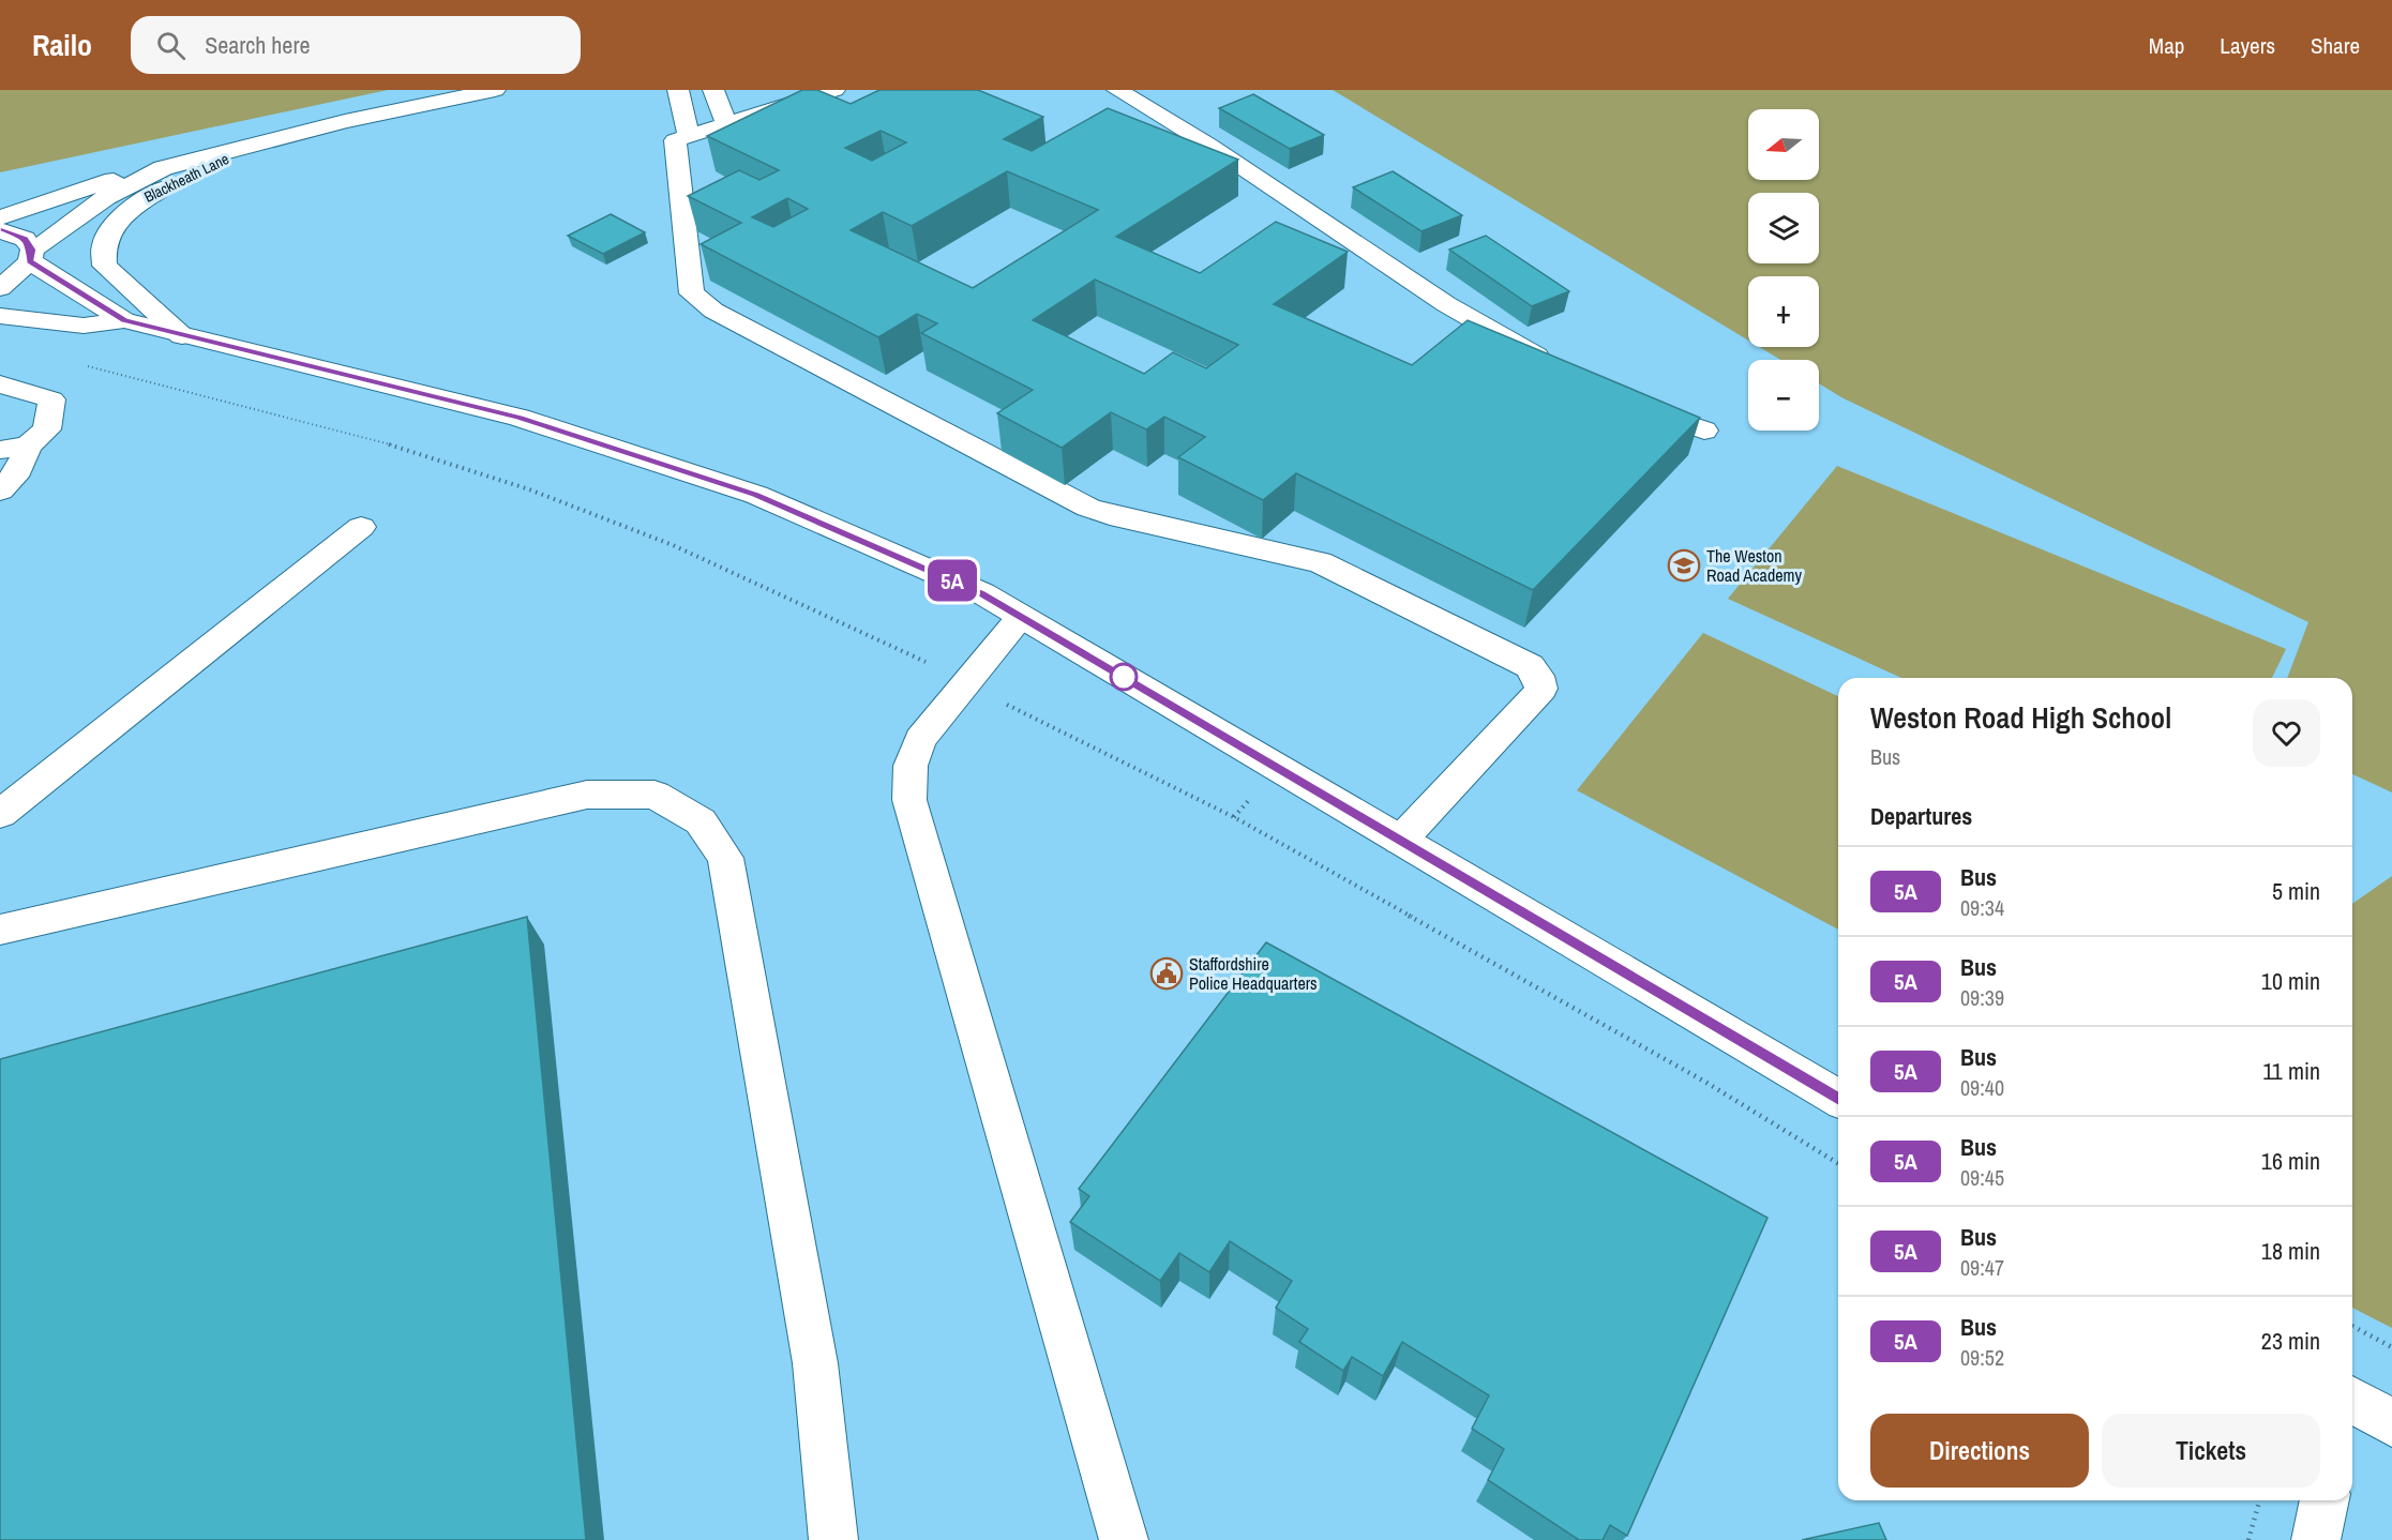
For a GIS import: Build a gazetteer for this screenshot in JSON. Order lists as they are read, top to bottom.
{
  "streets": {
    "main road": ["Blackheath Lane"]
  },
  "places": {
    "school or university": ["The Weston Road Academy"],
    "public building": ["Staffordshire Police Headquarters"]
  },
  "lines": ["bus line 5A"],
  "north": "left",
  "page": {
    "header": "Railo",
    "search": "Search here",
    "nav": ["Map", "Layers", "Share"],
    "on_map": "5A",
    "map_buttons": ["+", "−"],
    "heading": [
      ["Weston Road High School", "Bus"],
      "Departures"
    ],
    "list": [
      {
        "mark": "5A",
        "name": "Bus",
        "note": "09:34",
        "value": "5 min"
      },
      {
        "mark": "5A",
        "name": "Bus",
        "note": "09:39",
        "value": "10 min"
      },
      {
        "mark": "5A",
        "name": "Bus",
        "note": "09:40",
        "value": "11 min"
      },
      {
        "mark": "5A",
        "name": "Bus",
        "note": "09:45",
        "value": "16 min"
      },
      {
        "mark": "5A",
        "name": "Bus",
        "note": "09:47",
        "value": "18 min"
      },
      {
        "mark": "5A",
        "name": "Bus",
        "note": "09:52",
        "value": "23 min"
      }
    ],
    "buttons": ["Directions", "Tickets"]
  }
}
